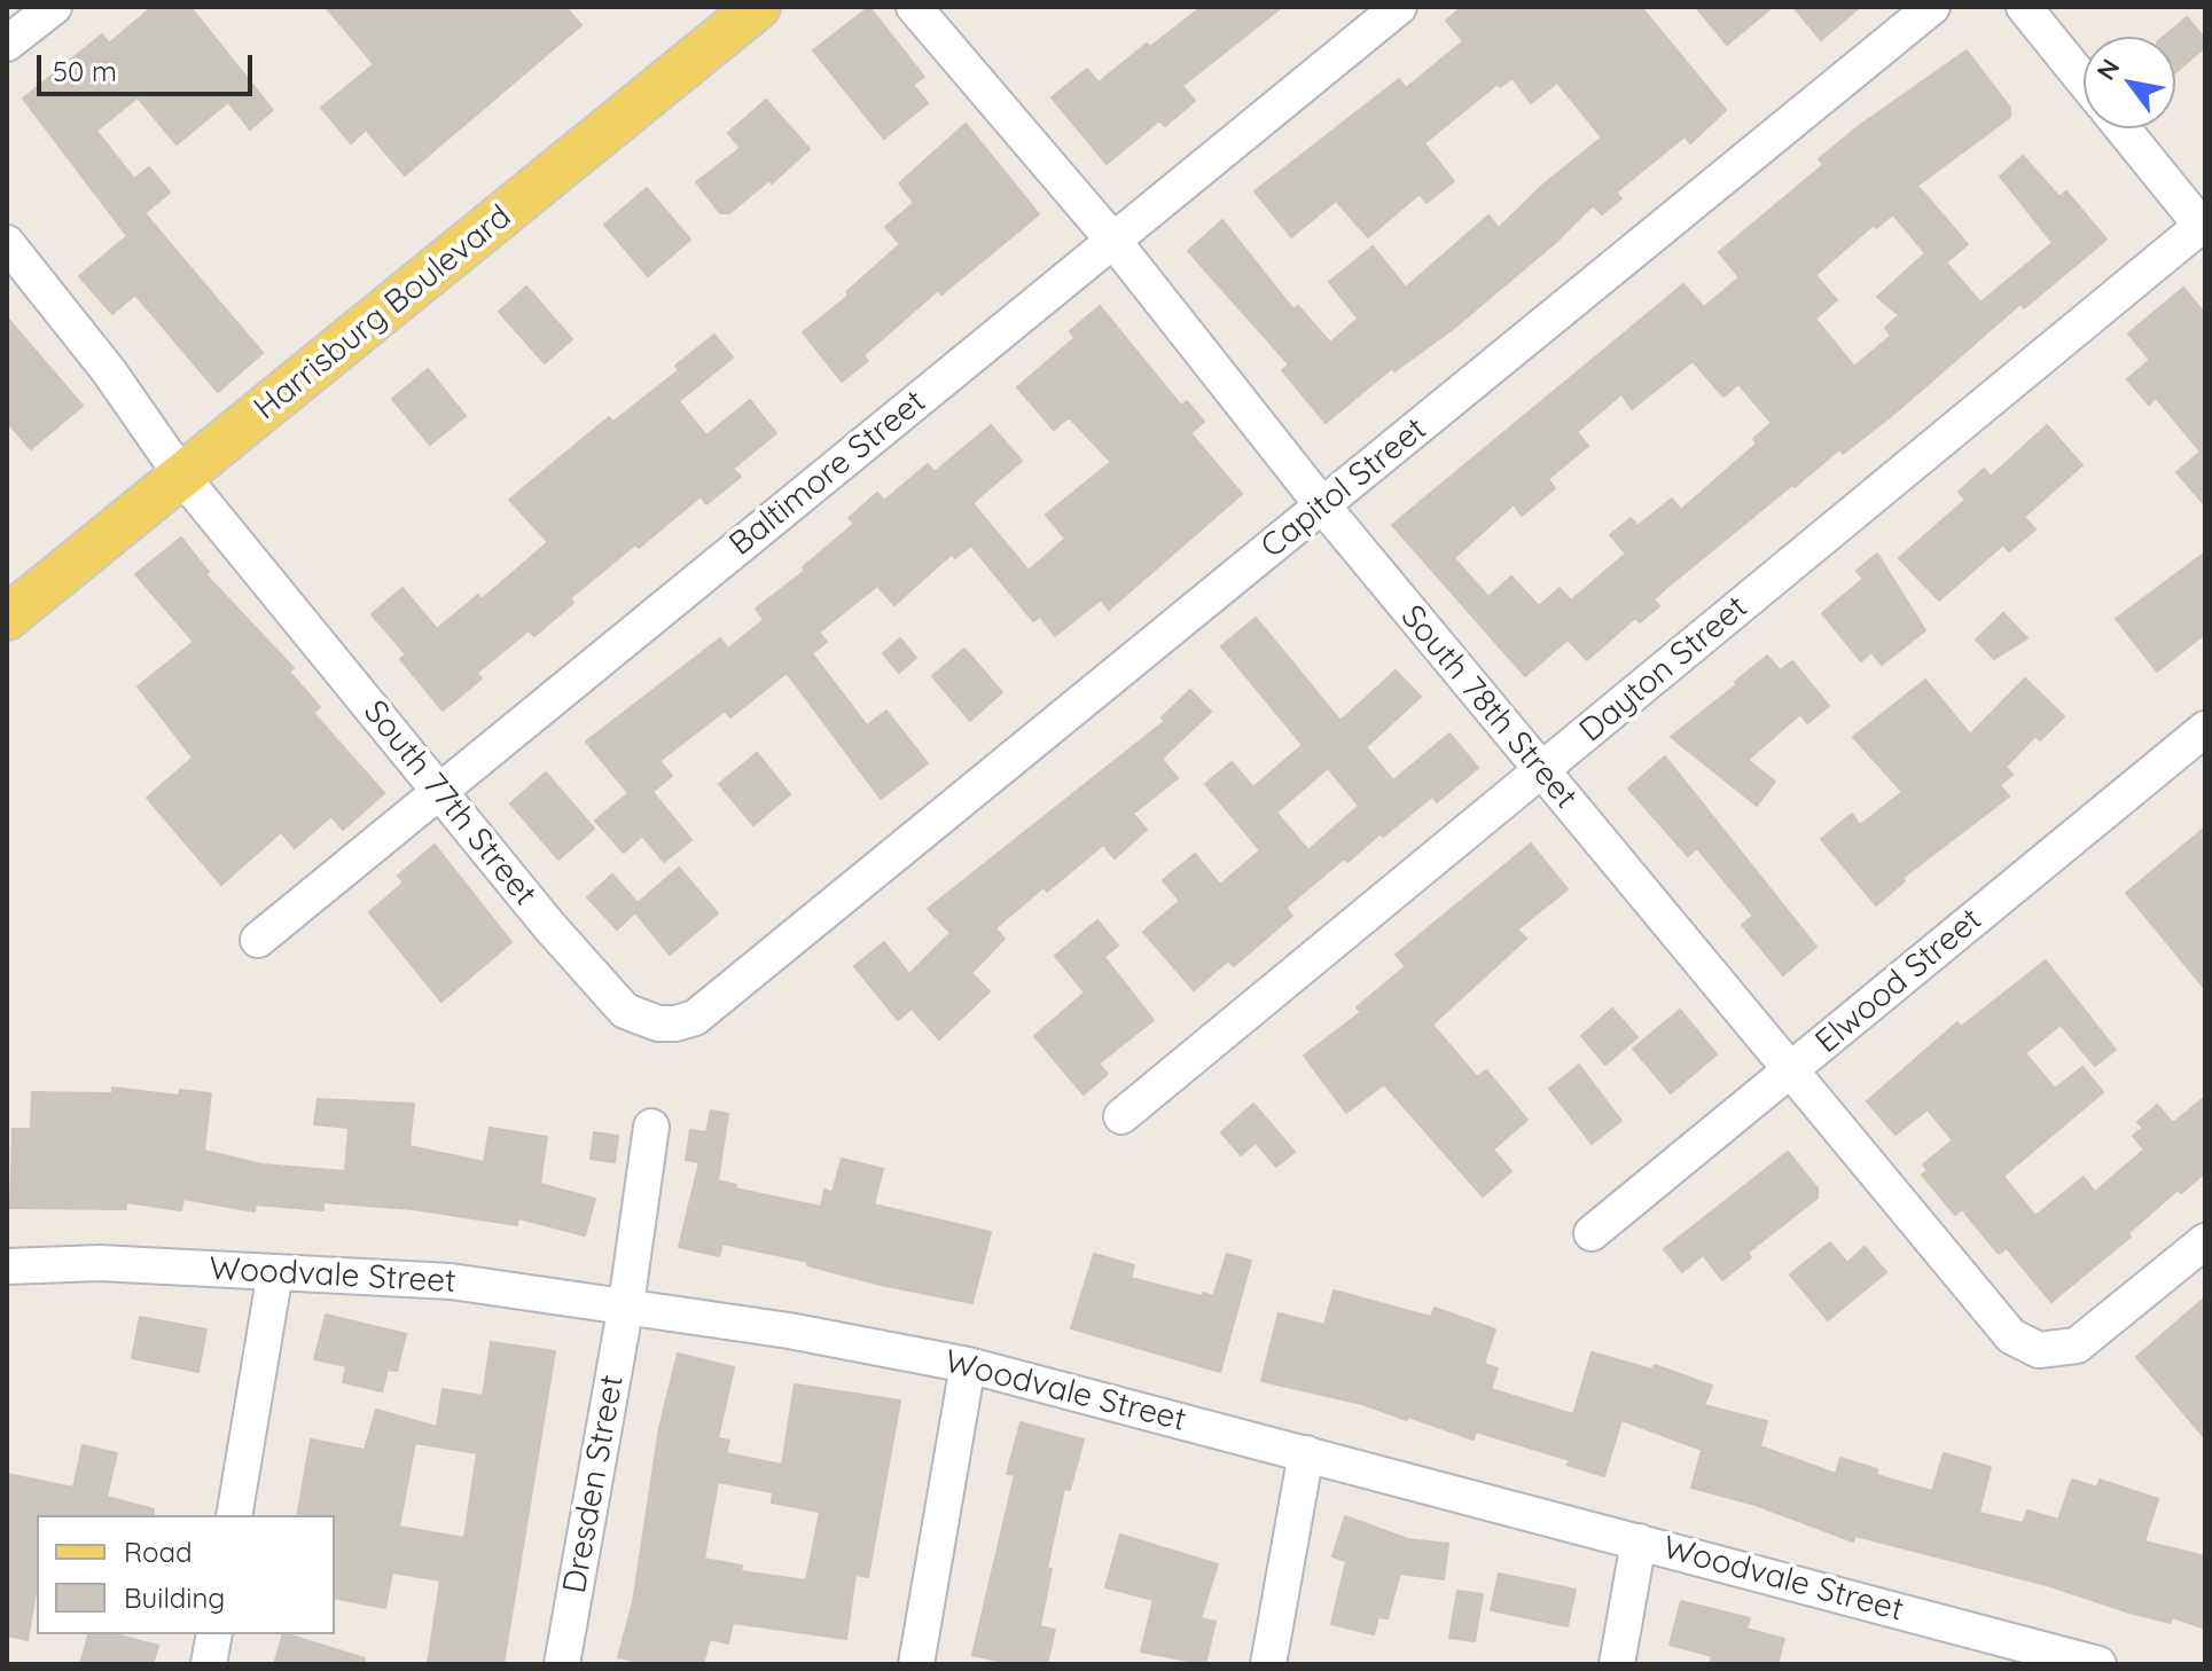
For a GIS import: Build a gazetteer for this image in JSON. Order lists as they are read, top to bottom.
{
  "streets": {
    "main road": ["Harrisburg Boulevard"],
    "street": [
      "Baltimore Street",
      "Capitol Street",
      "Dayton Street",
      "South 78th Street",
      "South 77th Street",
      "Elwood Street",
      "Woodvale Street",
      "Dresden Street"
    ]
  },
  "crossings": [
    ["Harrisburg Boulevard", "South 77th Street"],
    ["Baltimore Street", "South 78th Street"],
    ["Baltimore Street", "South 77th Street"],
    ["Capitol Street", "South 78th Street"],
    ["Capitol Street", "South 77th Street"],
    ["Dayton Street", "South 78th Street"],
    ["South 78th Street", "Elwood Street"],
    ["Woodvale Street", "Dresden Street"]
  ],
  "legend": ["Road", "Building"],
  "scale_bar": "50 m",
  "north": "top left"
}
